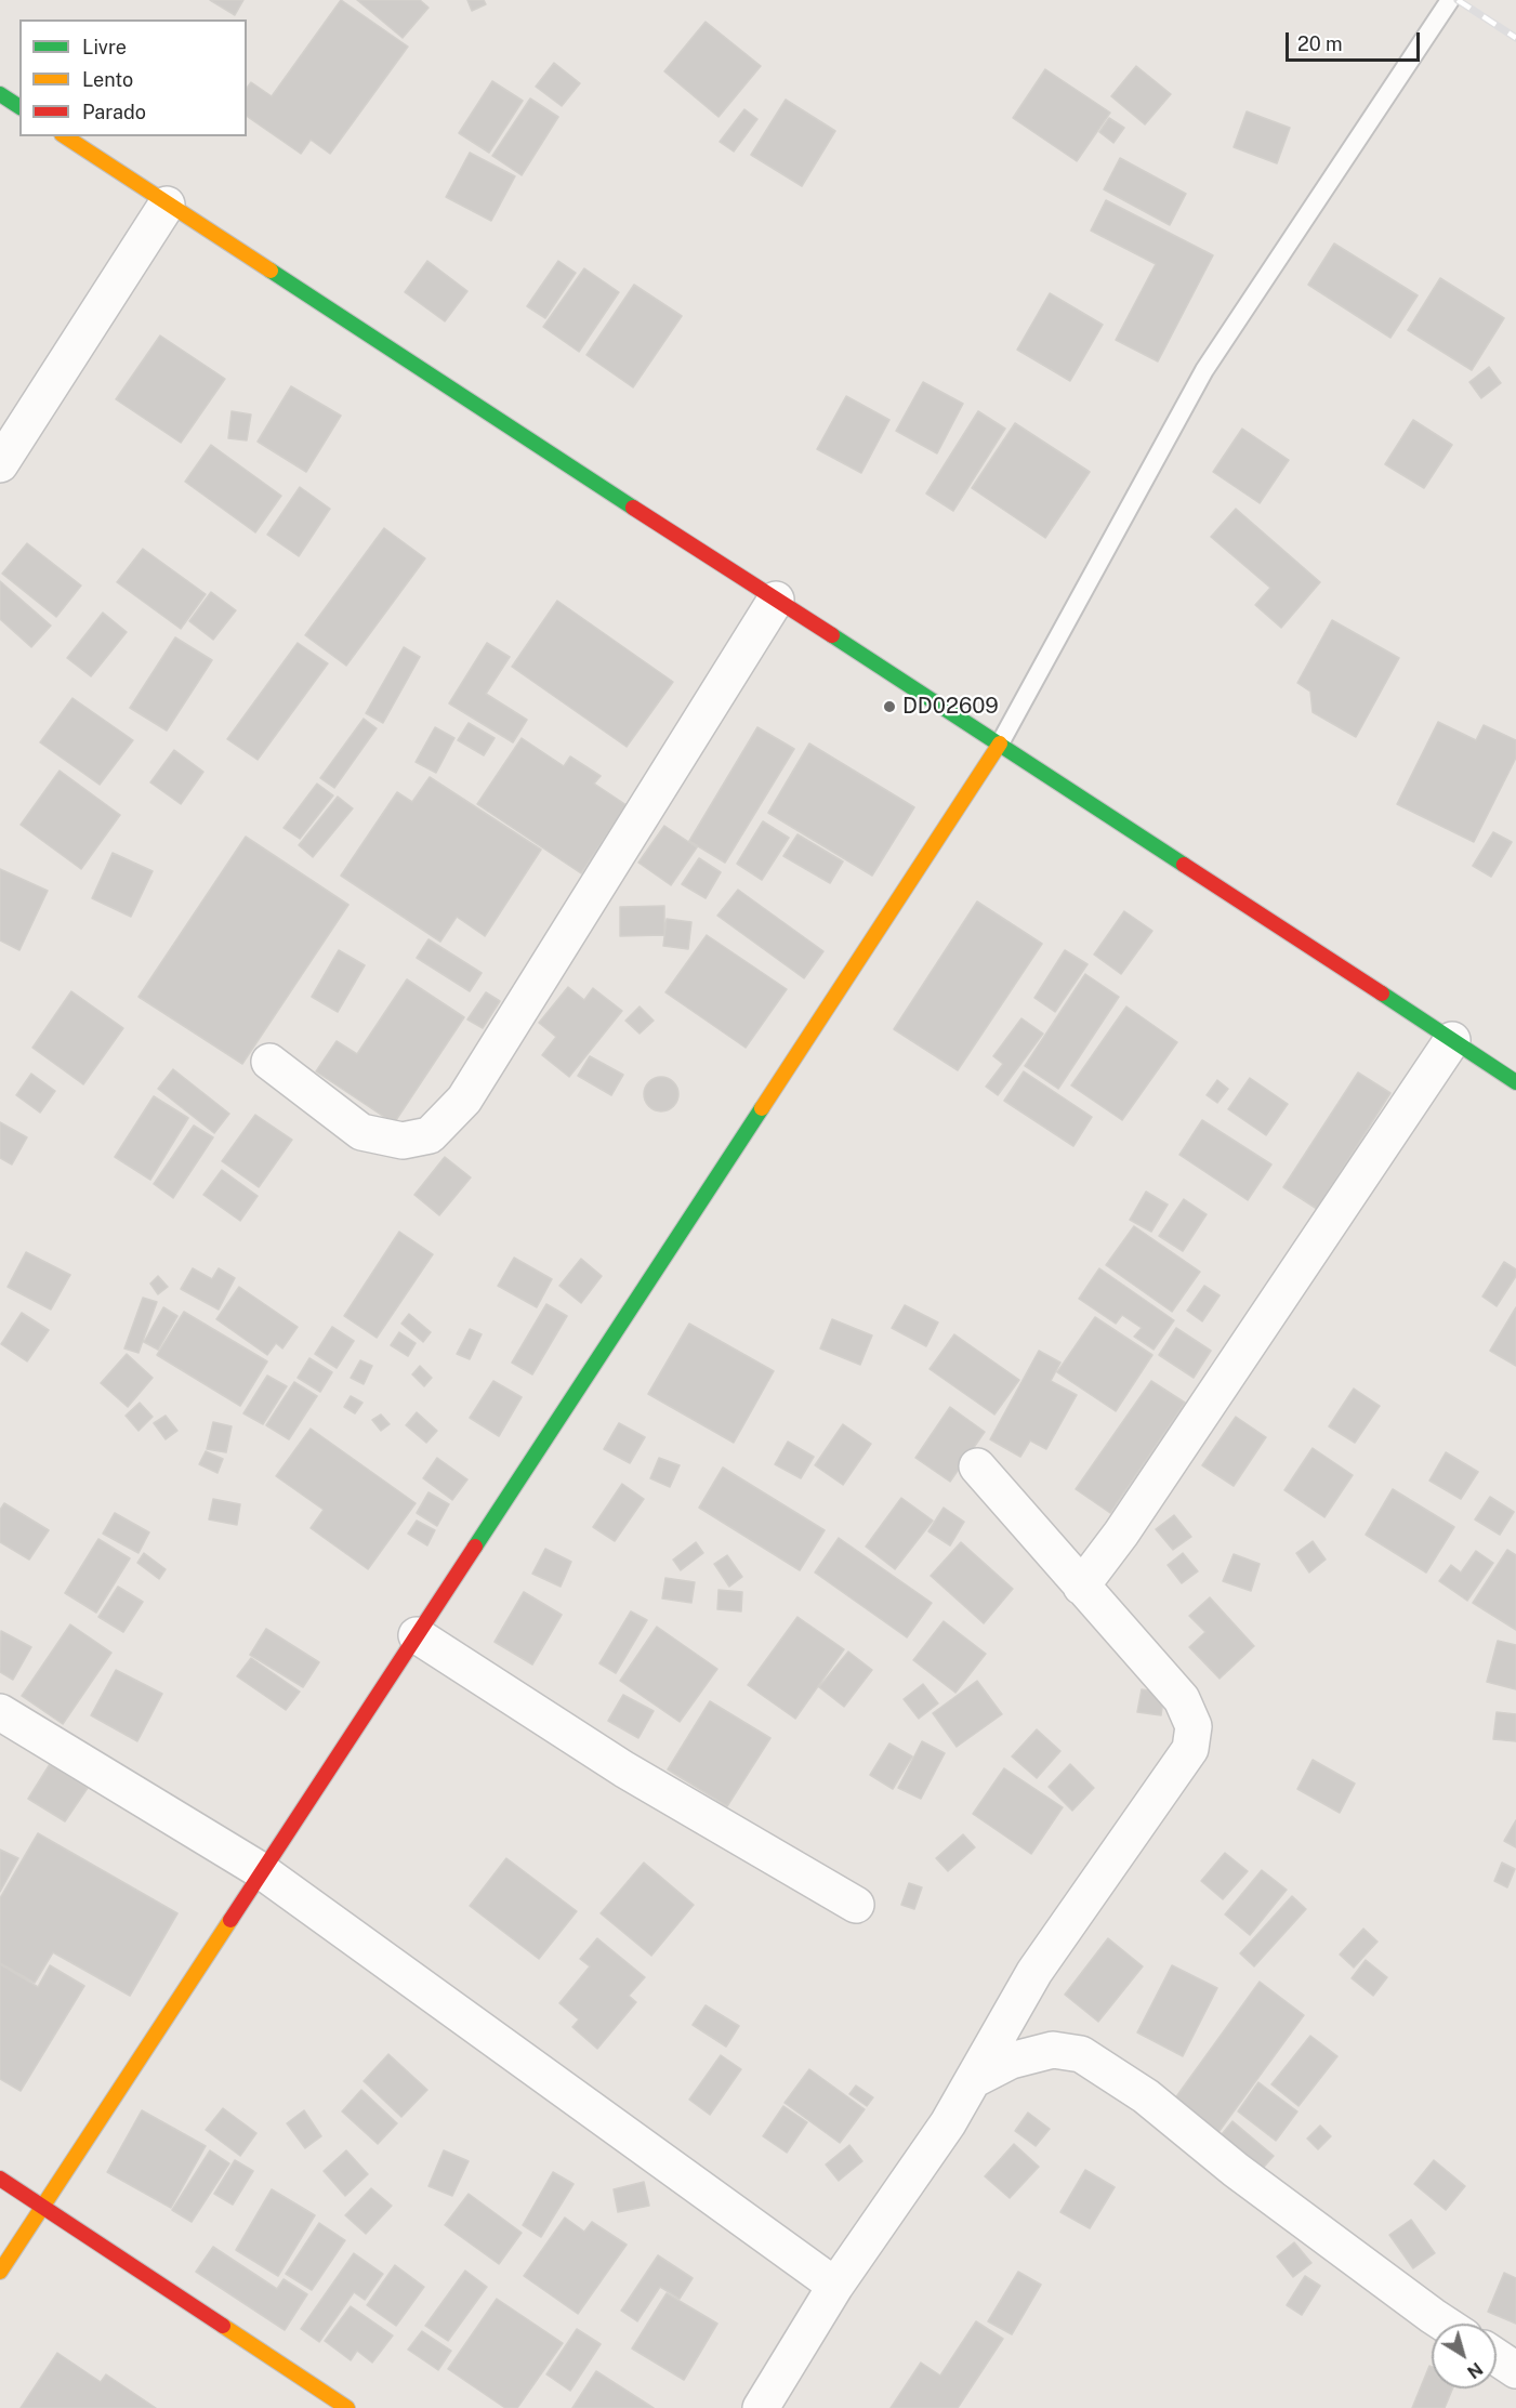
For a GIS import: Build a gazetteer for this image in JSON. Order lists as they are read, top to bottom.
{
  "places": ["DD02609"],
  "legend": ["Livre", "Lento", "Parado"],
  "scale_bar": "20 m",
  "north": "bottom right"
}
